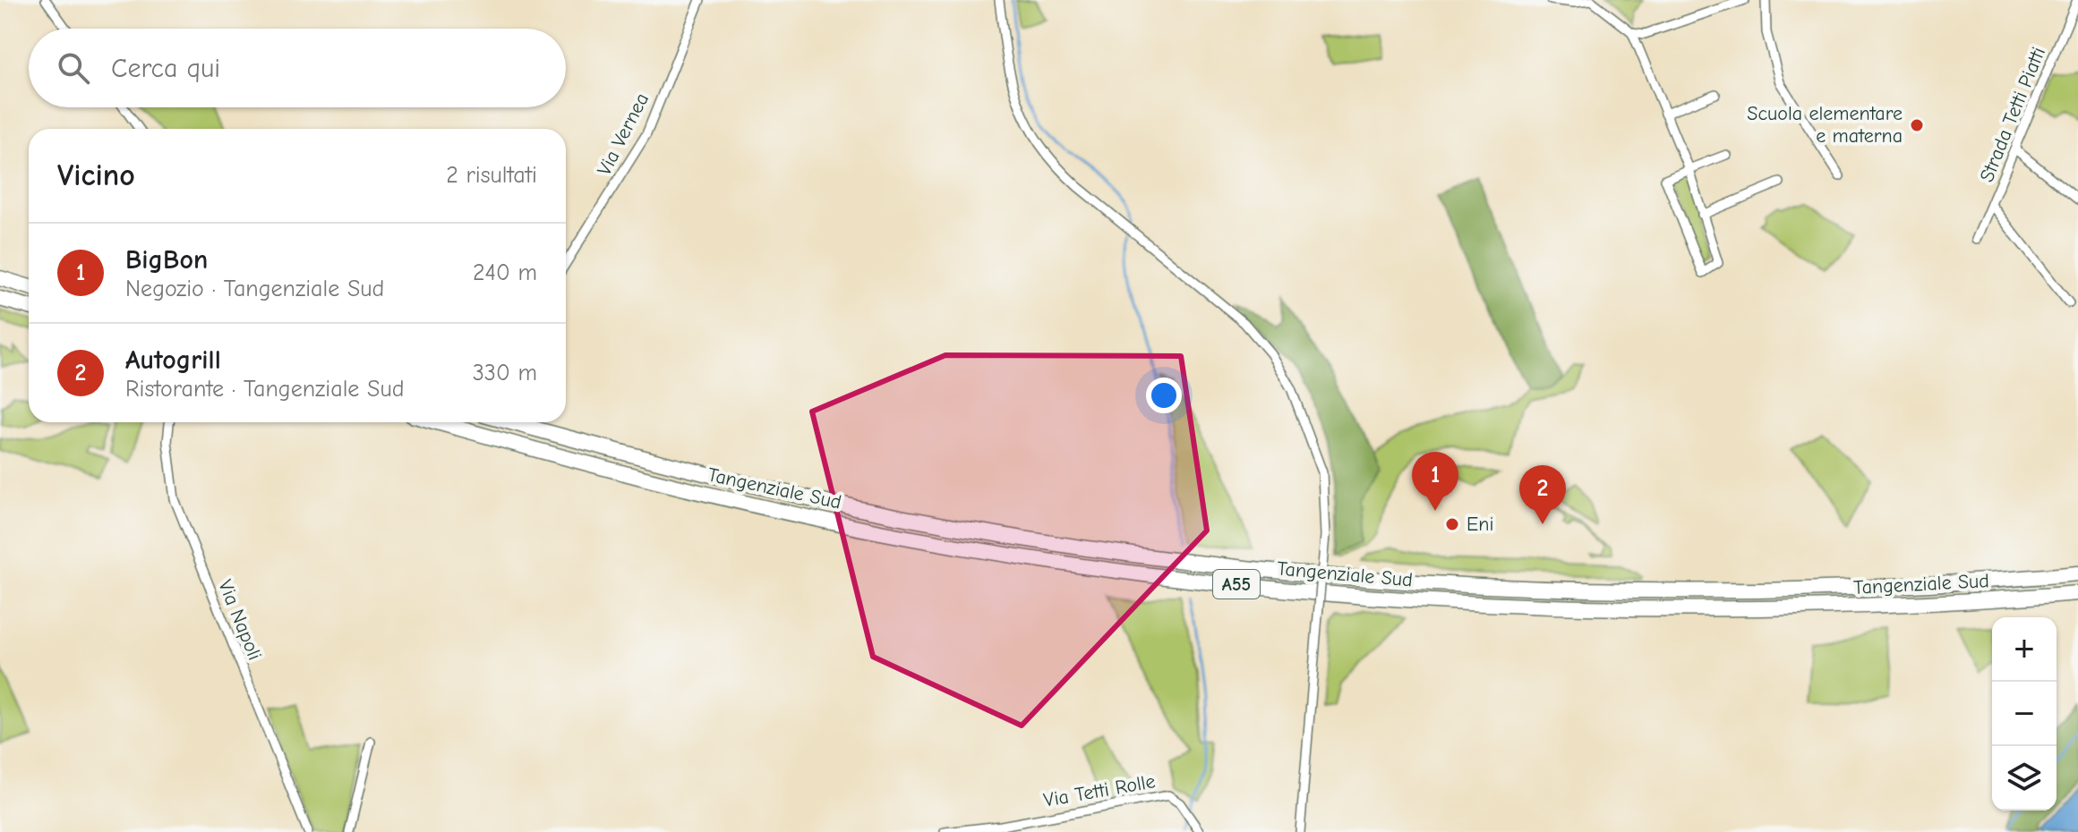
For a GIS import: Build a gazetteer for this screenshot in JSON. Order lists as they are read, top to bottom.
{
  "streets": {
    "highway": ["Tangenziale Sud", "A55"],
    "street": [
      "Strada Tetti Piatti",
      "Via Vernea",
      "Via Napoli",
      "Via Tetti Rolle"
    ]
  },
  "places": ["Scuola elementare e materna", "Eni"],
  "page": {
    "search": "Cerca qui",
    "heading": ["Vicino", "2 risultati"],
    "list": [
      {
        "mark": "1",
        "name": "BigBon",
        "note": "Negozio · Tangenziale Sud",
        "value": "240 m"
      },
      {
        "mark": "2",
        "name": "Autogrill",
        "note": "Ristorante · Tangenziale Sud",
        "value": "330 m"
      }
    ],
    "pins": ["1", "2"],
    "map_buttons": ["+", "−"]
  }
}
